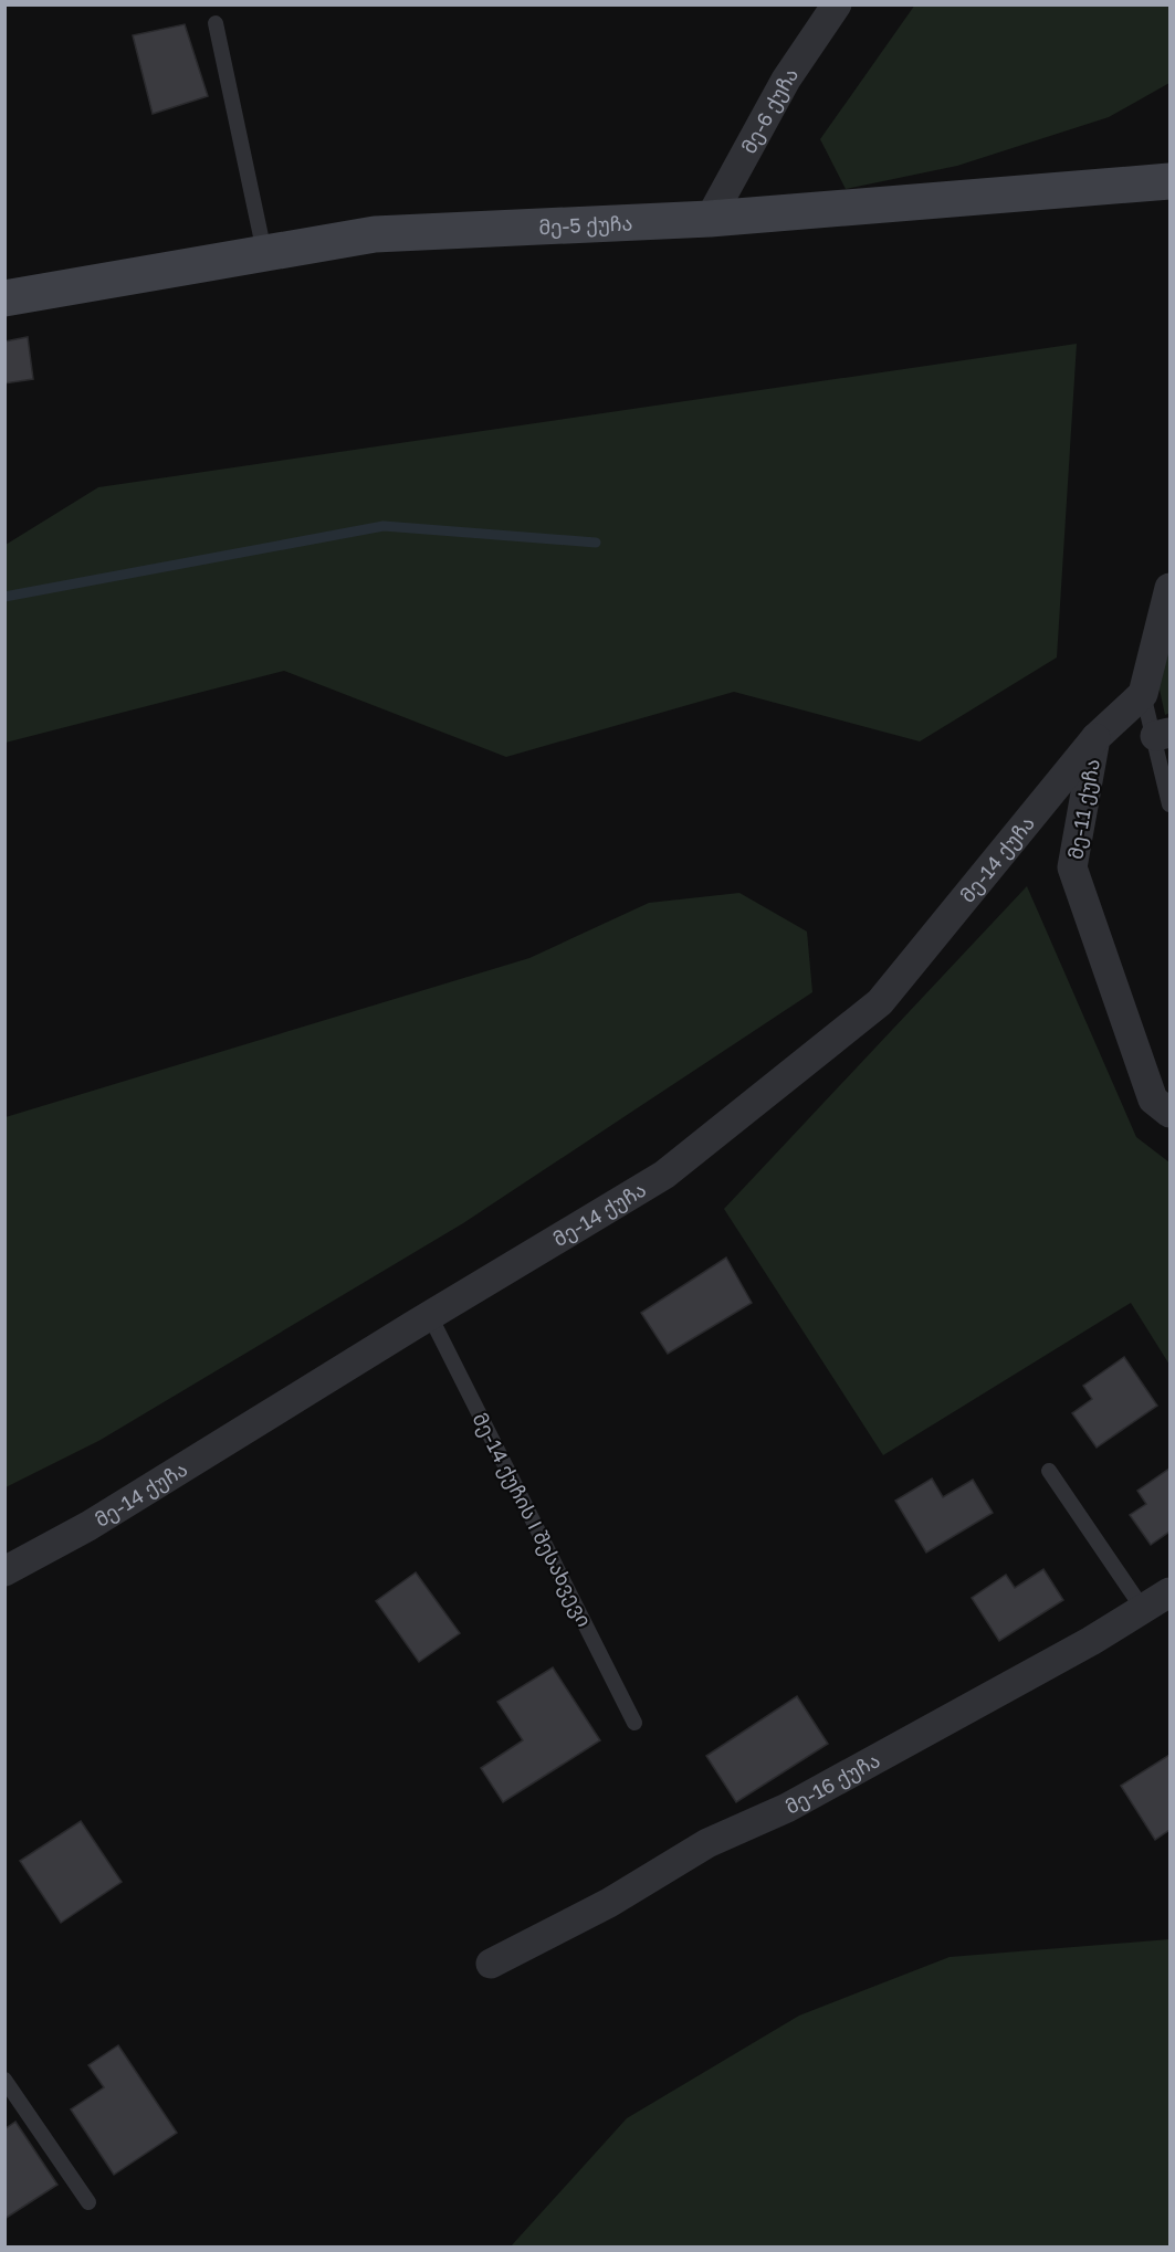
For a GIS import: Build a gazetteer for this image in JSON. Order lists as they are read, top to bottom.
{
  "streets": {
    "street": [
      "მე-6 ქუჩა",
      "მე-5 ქუჩა",
      "მე-11 ქუჩა",
      "მე-14 ქუჩა",
      "მე-16 ქუჩა"
    ],
    "lane": ["მე-14 ქუჩის I შესახვევი"]
  },
  "crossings": [
    ["მე-6 ქუჩა", "მე-5 ქუჩა"],
    ["მე-11 ქუჩა", "მე-14 ქუჩა"],
    ["მე-14 ქუჩა", "მე-14 ქუჩის I შესახვევი"]
  ]
}
